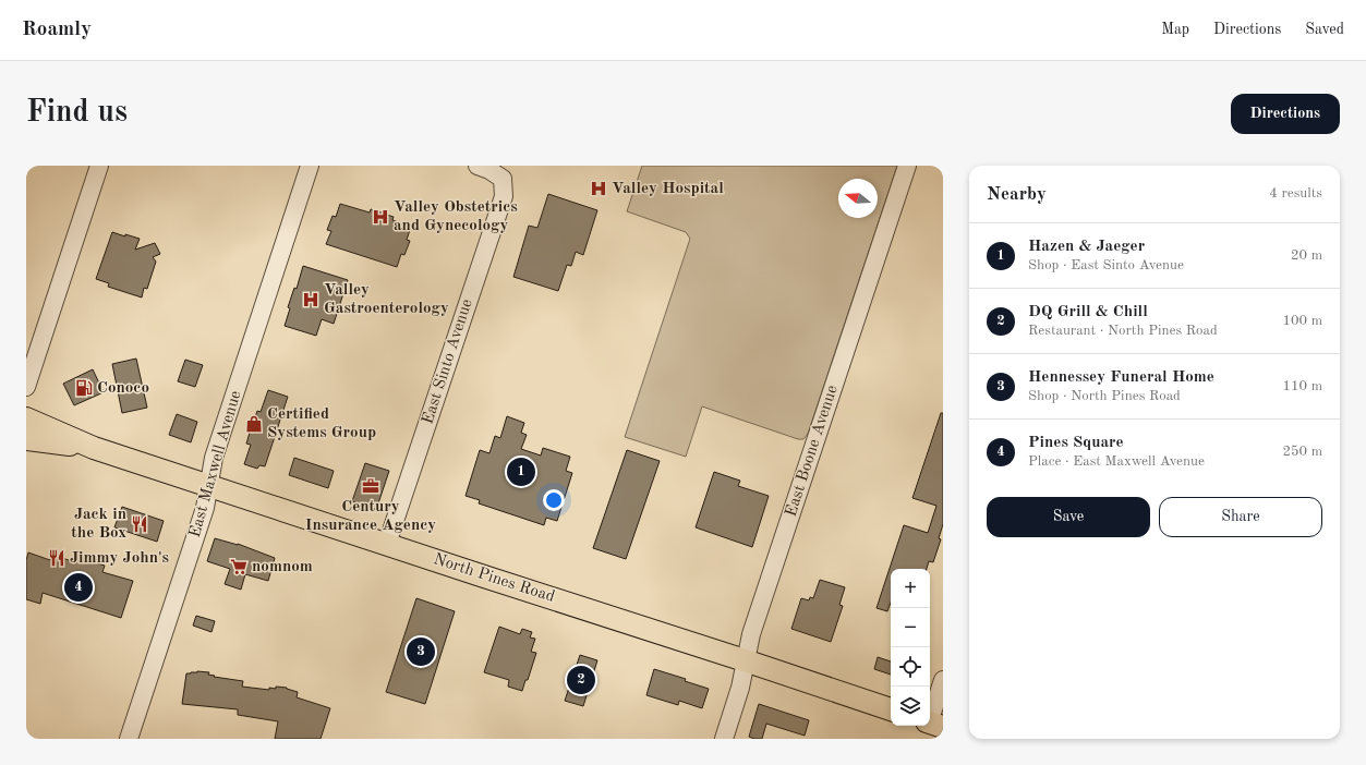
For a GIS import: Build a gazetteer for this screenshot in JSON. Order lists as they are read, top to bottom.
{
  "streets": {
    "main road": ["North Pines Road"],
    "street": ["East Sinto Avenue", "East Boone Avenue", "East Maxwell Avenue"]
  },
  "crossings": [
    ["East Sinto Avenue", "North Pines Road"],
    ["East Boone Avenue", "North Pines Road"],
    ["East Maxwell Avenue", "North Pines Road"]
  ],
  "places": {
    "hospital": ["Valley Hospital", "Valley Obstetrics and Gynecology", "Valley Gastroenterology"],
    "fuel station": ["Conoco"],
    "shop": ["Certified Systems Group"],
    "office": ["Century Insurance Agency"],
    "restaurant": ["Jack in the Box", "Jimmy John's"],
    "supermarket": ["nomnom"]
  },
  "north": "left",
  "page": {
    "header": "Roamly",
    "nav": ["Map", "Directions", "Saved"],
    "buttons": [
      "Directions",
      ["Save", "Share"]
    ],
    "title": "Find us",
    "heading": ["Nearby", "4 results"],
    "list": [
      {
        "mark": "1",
        "name": "Hazen & Jaeger",
        "note": "Shop · East Sinto Avenue",
        "value": "20 m"
      },
      {
        "mark": "2",
        "name": "DQ Grill & Chill",
        "note": "Restaurant · North Pines Road",
        "value": "100 m"
      },
      {
        "mark": "3",
        "name": "Hennessey Funeral Home",
        "note": "Shop · North Pines Road",
        "value": "110 m"
      },
      {
        "mark": "4",
        "name": "Pines Square",
        "note": "Place · East Maxwell Avenue",
        "value": "250 m"
      }
    ],
    "pins": [
      "1",
      "4",
      "3",
      "2"
    ],
    "map_buttons": ["+", "−"]
  }
}
